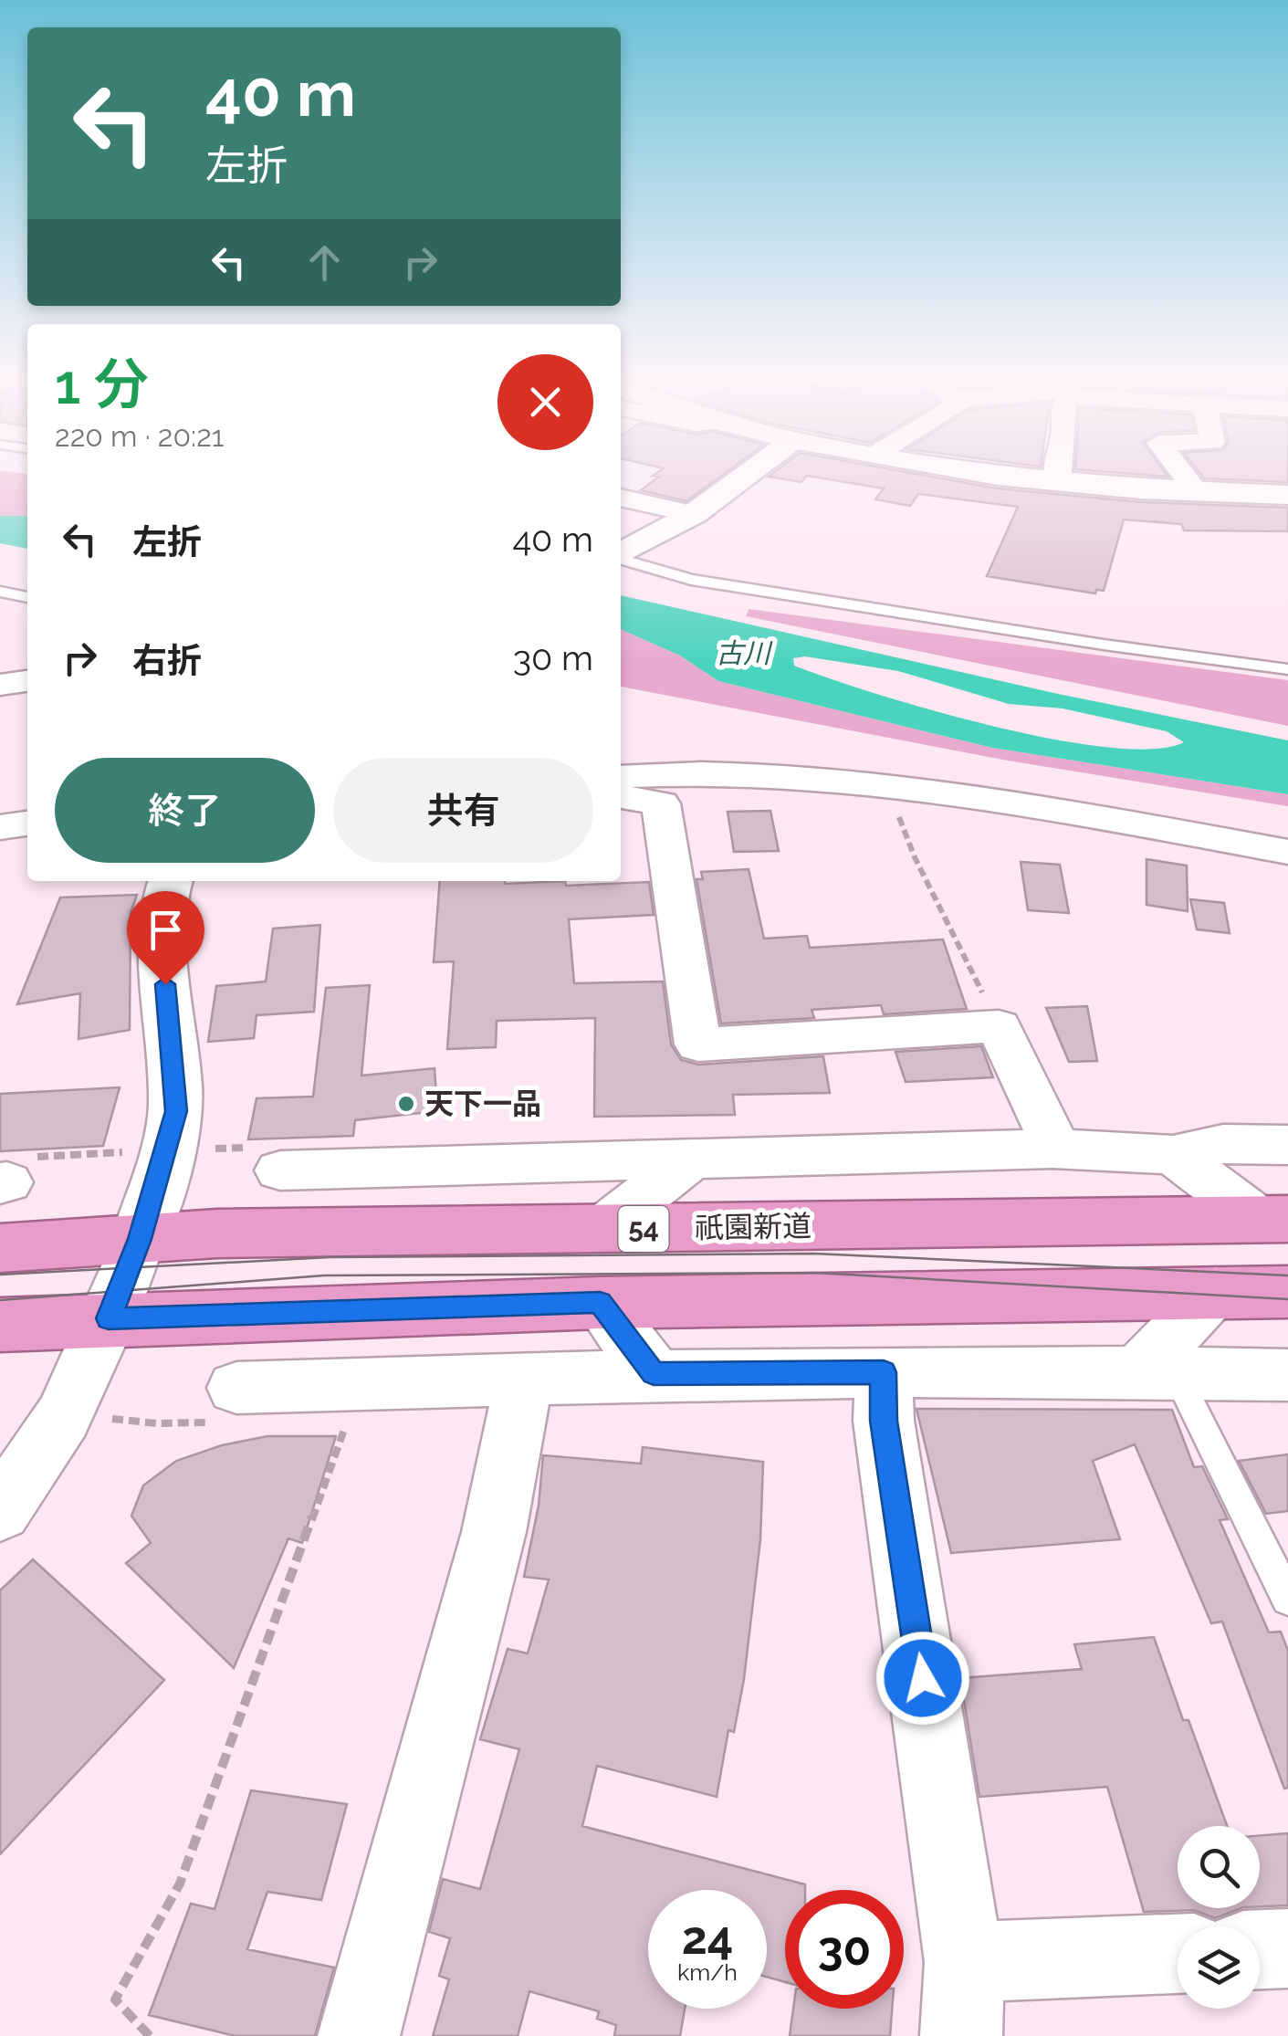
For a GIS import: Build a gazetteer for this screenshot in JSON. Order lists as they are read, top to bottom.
{
  "streets": {
    "highway": ["祇園新道", "54"]
  },
  "water": ["古川"],
  "places": ["天下一品"],
  "page": {
    "turn": ["40 m", "左折"],
    "heading": ["1 分", "220 m · 20:21"],
    "list": [
      {
        "name": "左折",
        "value": "40 m"
      },
      {
        "name": "右折",
        "value": "30 m"
      }
    ],
    "buttons": ["終了", "共有"],
    "speed": "24 km/h",
    "limit": "30"
  }
}
